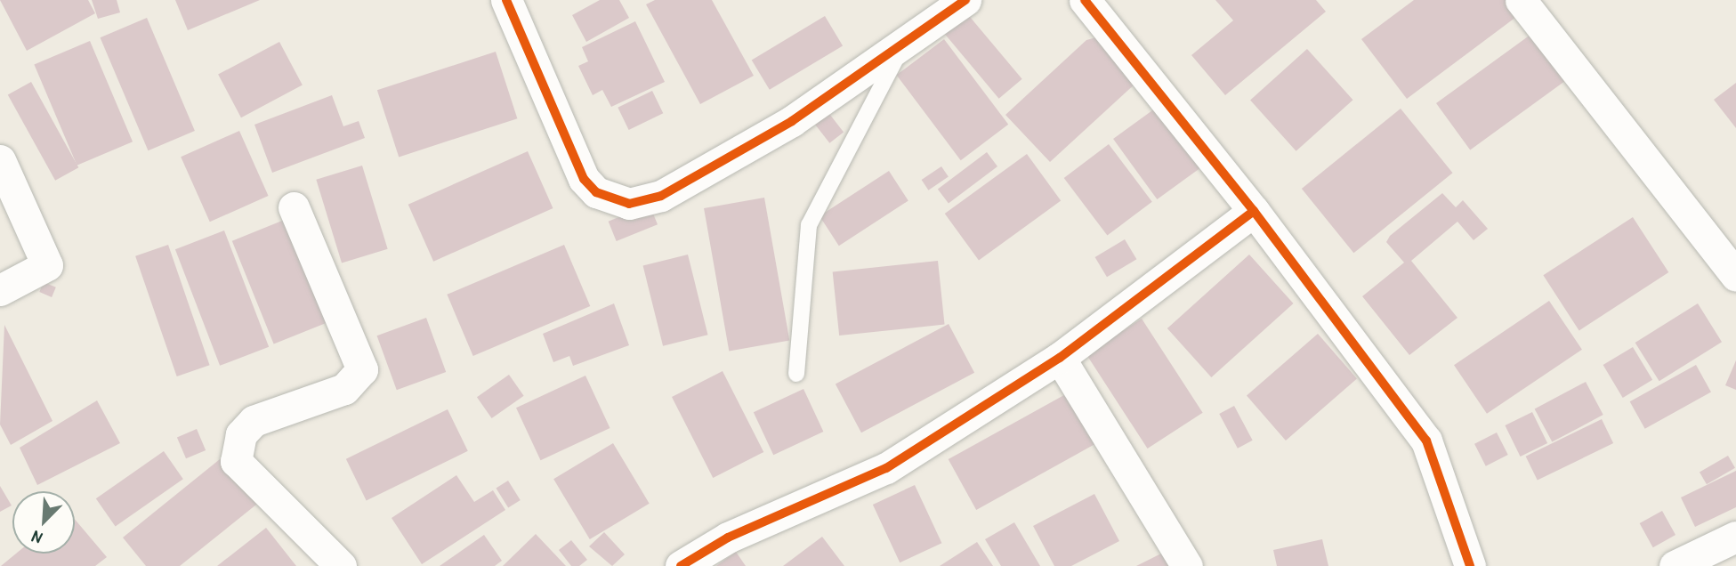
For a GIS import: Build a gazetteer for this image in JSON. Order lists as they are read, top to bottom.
{
  "north": "bottom left"
}
